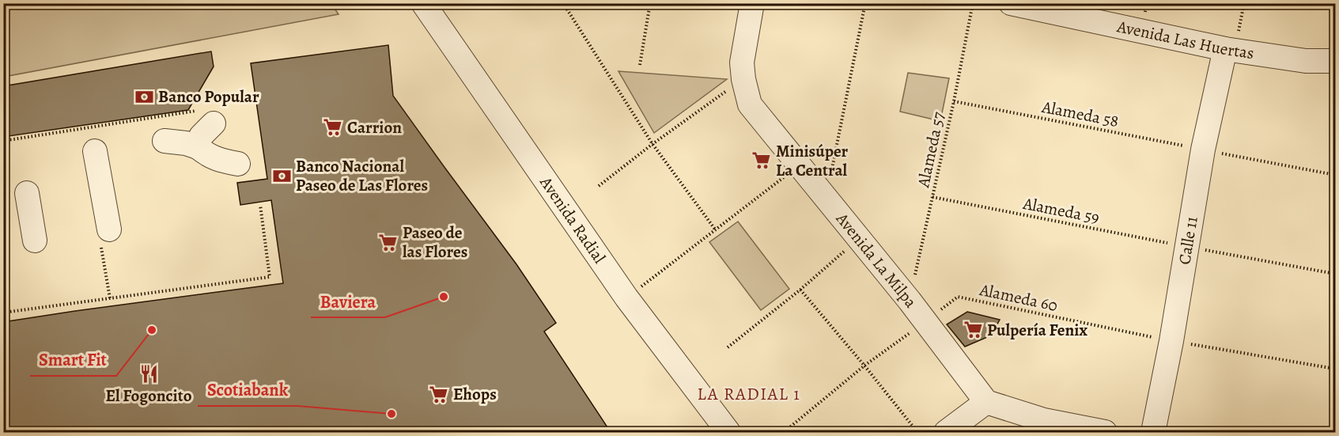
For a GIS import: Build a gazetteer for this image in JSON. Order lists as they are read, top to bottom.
{
  "streets": {
    "street": [
      "Avenida Las Huertas",
      "Avenida Radial",
      "Calle 11",
      "Avenida La Milpa"
    ],
    "path": [
      "Alameda 58",
      "Alameda 57",
      "Alameda 59",
      "Alameda 60"
    ]
  },
  "crossings": [
    ["Avenida Las Huertas", "Calle 11"],
    ["Alameda 58", "Alameda 57"],
    ["Alameda 58", "Calle 11"],
    ["Alameda 57", "Alameda 59"],
    ["Alameda 57", "Avenida La Milpa"],
    ["Alameda 59", "Calle 11"],
    ["Calle 11", "Alameda 60"],
    ["Avenida La Milpa", "Alameda 60"]
  ],
  "districts": ["LA RADIAL 1"],
  "places": {
    "bank": ["Banco Popular", "Banco Nacional Paseo de Las Flores"],
    "supermarket": [
      "Carrion",
      "Minisúper La Central",
      "Paseo de las Flores",
      "Pulpería Fenix",
      "Ehops"
    ],
    "other": ["Baviera", "Smart Fit", "Scotiabank"],
    "restaurant": ["El Fogoncito"]
  }
}
